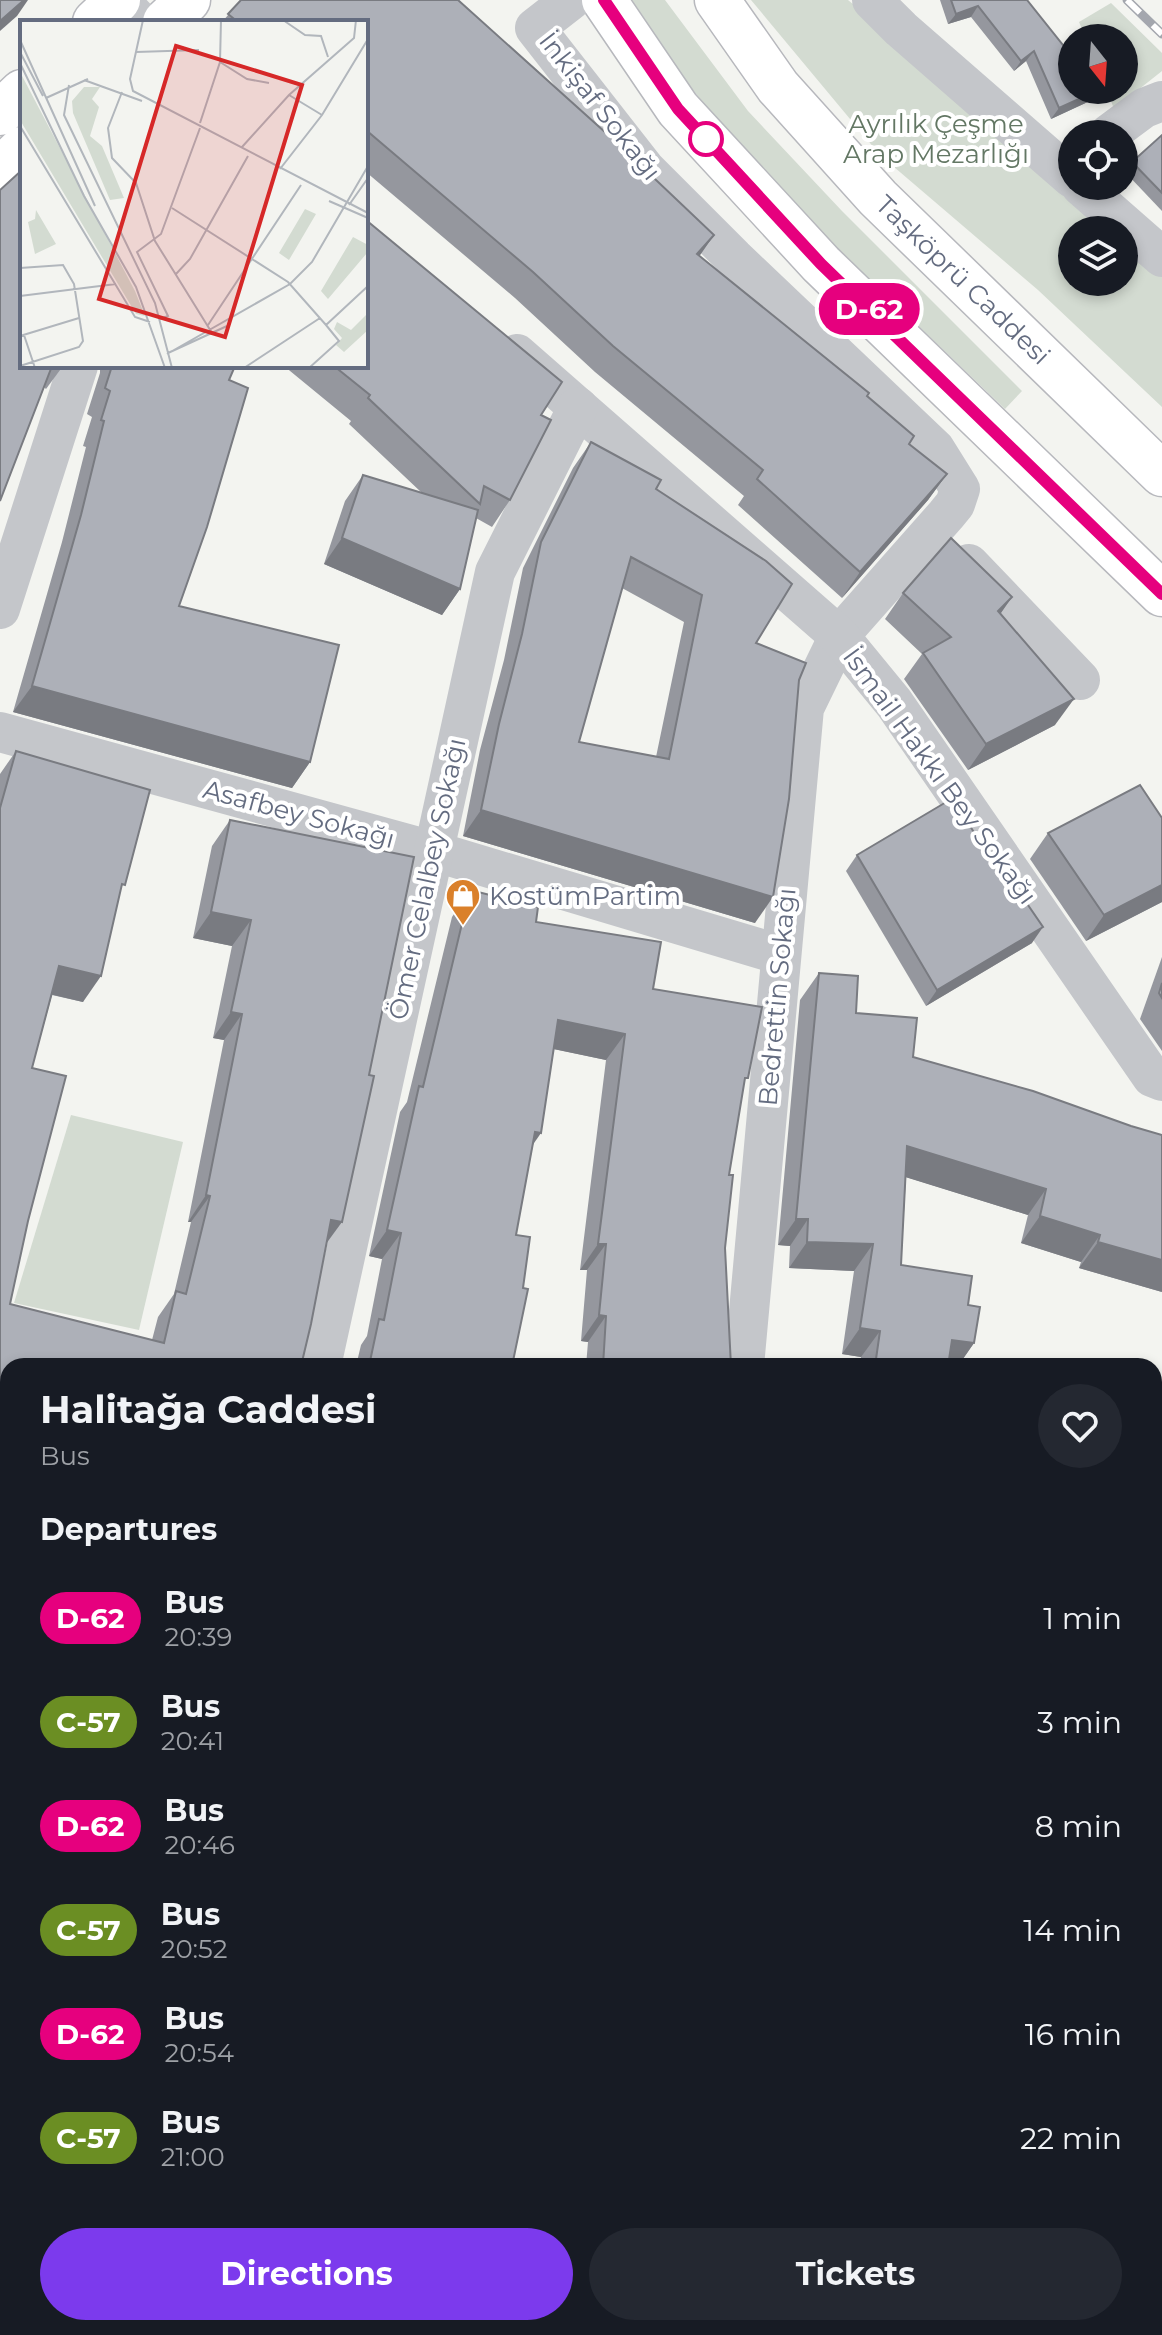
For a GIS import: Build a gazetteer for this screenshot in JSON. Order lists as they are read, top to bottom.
{
  "streets": {
    "main road": ["Taşköprü Caddesi"],
    "street": [
      "İnkişaf Sokağı",
      "İsmail Hakkı Bey Sokağı",
      "Asafbey Sokağı",
      "Ömer Celalbey Sokağı",
      "Bedrettin Sokağı"
    ]
  },
  "crossings": [
    ["İnkişaf Sokağı", "İsmail Hakkı Bey Sokağı"],
    ["İnkişaf Sokağı", "Bedrettin Sokağı"],
    ["İsmail Hakkı Bey Sokağı", "Ömer Celalbey Sokağı"],
    ["İsmail Hakkı Bey Sokağı", "Bedrettin Sokağı"],
    ["Asafbey Sokağı", "Ömer Celalbey Sokağı"],
    ["Asafbey Sokağı", "Bedrettin Sokağı"]
  ],
  "parks": ["Ayrılık Çeşme Arap Mezarlığı"],
  "places": {
    "shop": ["KostümPartim"]
  },
  "lines": ["bus line D-62"],
  "north": "bottom",
  "page": {
    "on_map": "D-62",
    "heading": [
      ["Halitağa Caddesi", "Bus"],
      "Departures"
    ],
    "list": [
      {
        "mark": "D-62",
        "name": "Bus",
        "note": "20:39",
        "value": "1 min"
      },
      {
        "mark": "C-57",
        "name": "Bus",
        "note": "20:41",
        "value": "3 min"
      },
      {
        "mark": "D-62",
        "name": "Bus",
        "note": "20:46",
        "value": "8 min"
      },
      {
        "mark": "C-57",
        "name": "Bus",
        "note": "20:52",
        "value": "14 min"
      },
      {
        "mark": "D-62",
        "name": "Bus",
        "note": "20:54",
        "value": "16 min"
      },
      {
        "mark": "C-57",
        "name": "Bus",
        "note": "21:00",
        "value": "22 min"
      }
    ],
    "buttons": ["Directions", "Tickets"]
  }
}
